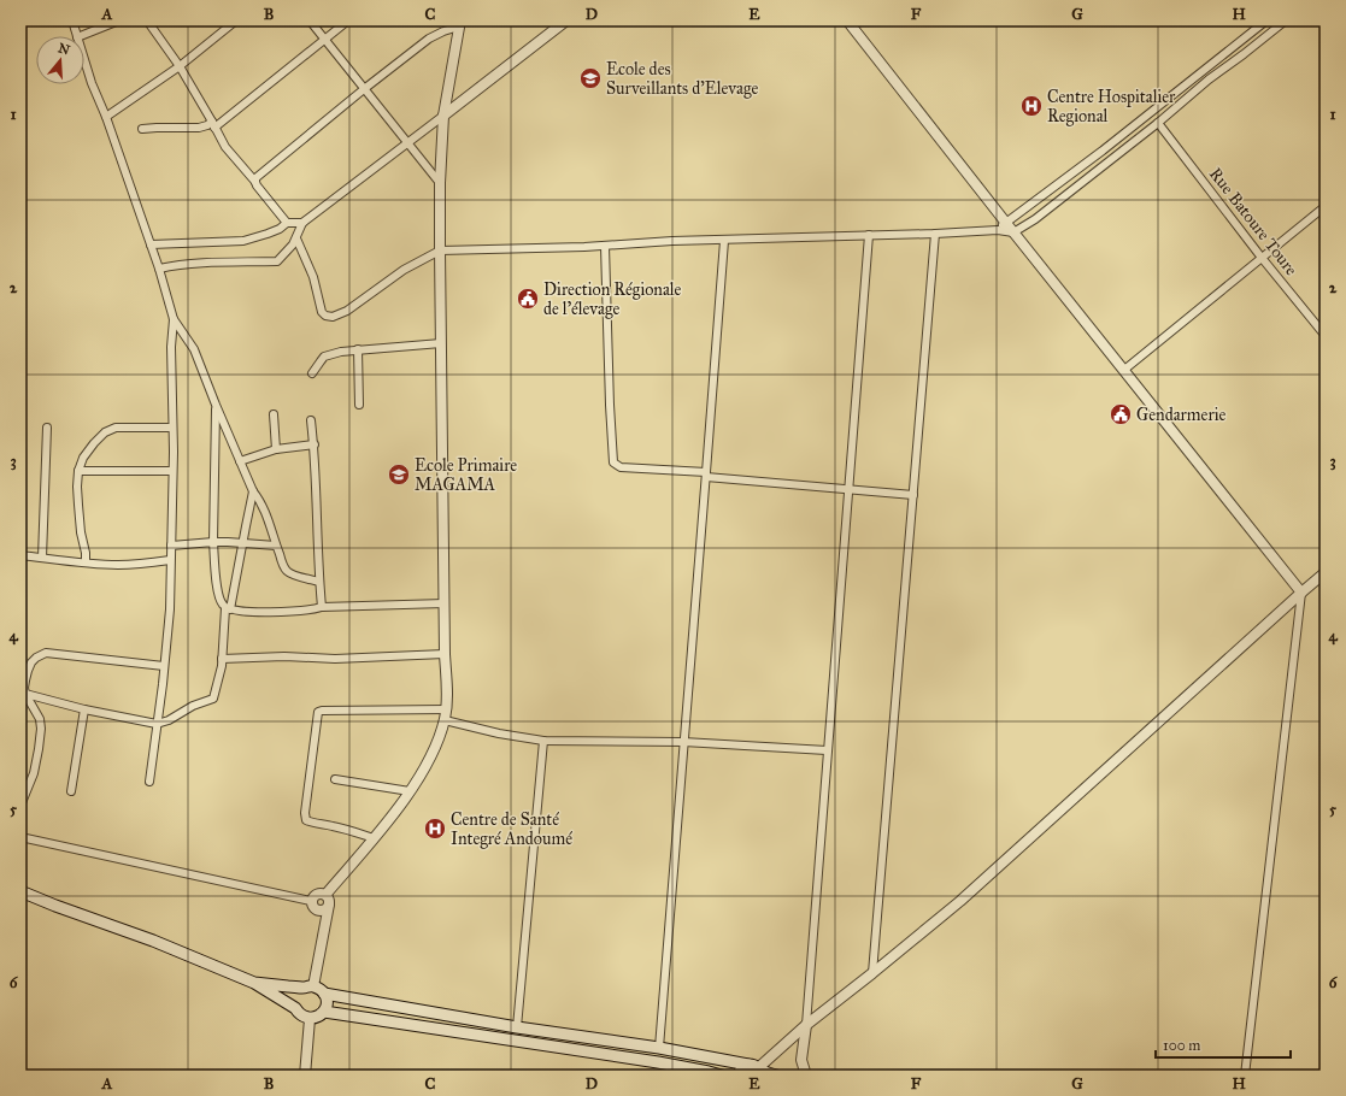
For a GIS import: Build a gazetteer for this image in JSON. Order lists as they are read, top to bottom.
{
  "streets": {
    "street": ["Rue Batoure Toure"]
  },
  "places": {
    "school or university": ["Ecole des Surveillants d'Elevage", "Ecole Primaire MAGAMA"],
    "hospital": ["Centre Hospitalier Regional", "Centre de Santé Integré Andoumé"],
    "public building": ["Direction Régionale de l'élevage", "Gendarmerie"]
  },
  "scale_bar": "100 m",
  "north": "top",
  "grid": {
    "columns": [
      "A",
      "B",
      "C",
      "D",
      "E",
      "F",
      "G",
      "H"
    ],
    "rows": [
      "1",
      "2",
      "3",
      "4",
      "5",
      "6"
    ]
  }
}
